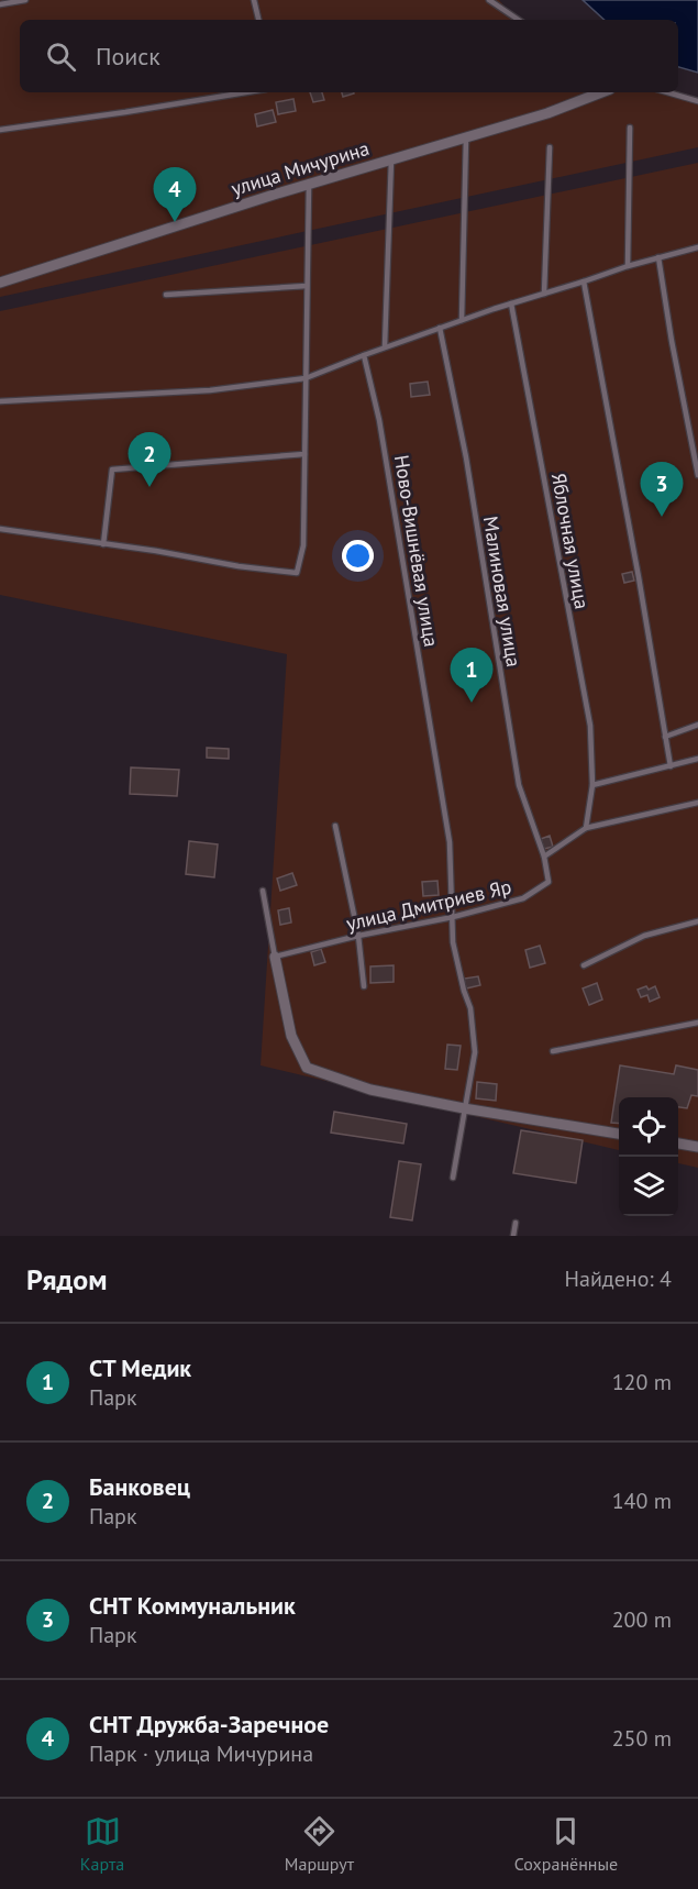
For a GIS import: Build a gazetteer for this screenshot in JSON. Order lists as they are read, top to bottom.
{
  "streets": {
    "street": ["улица Мичурина"],
    "lane": [
      "Яблочная улица",
      "Ново-Вишнёвая улица",
      "Малиновая улица",
      "улица Дмитриев Яр"
    ]
  },
  "crossings": [
    ["Ново-Вишнёвая улица", "улица Дмитриев Яр"],
    ["Малиновая улица", "улица Дмитриев Яр"]
  ],
  "page": {
    "search": "Поиск",
    "pins": [
      "4",
      "2",
      "3",
      "1"
    ],
    "heading": ["Рядом", "Найдено: 4"],
    "list": [
      {
        "mark": "1",
        "name": "СТ Медик",
        "note": "Парк",
        "value": "120 m"
      },
      {
        "mark": "2",
        "name": "Банковец",
        "note": "Парк",
        "value": "140 m"
      },
      {
        "mark": "3",
        "name": "СНТ Коммунальник",
        "note": "Парк",
        "value": "200 m"
      },
      {
        "mark": "4",
        "name": "СНТ Дружба-Заречное",
        "note": "Парк · улица Мичурина",
        "value": "250 m"
      }
    ],
    "nav": ["Карта", "Маршрут", "Сохранённые"]
  }
}
